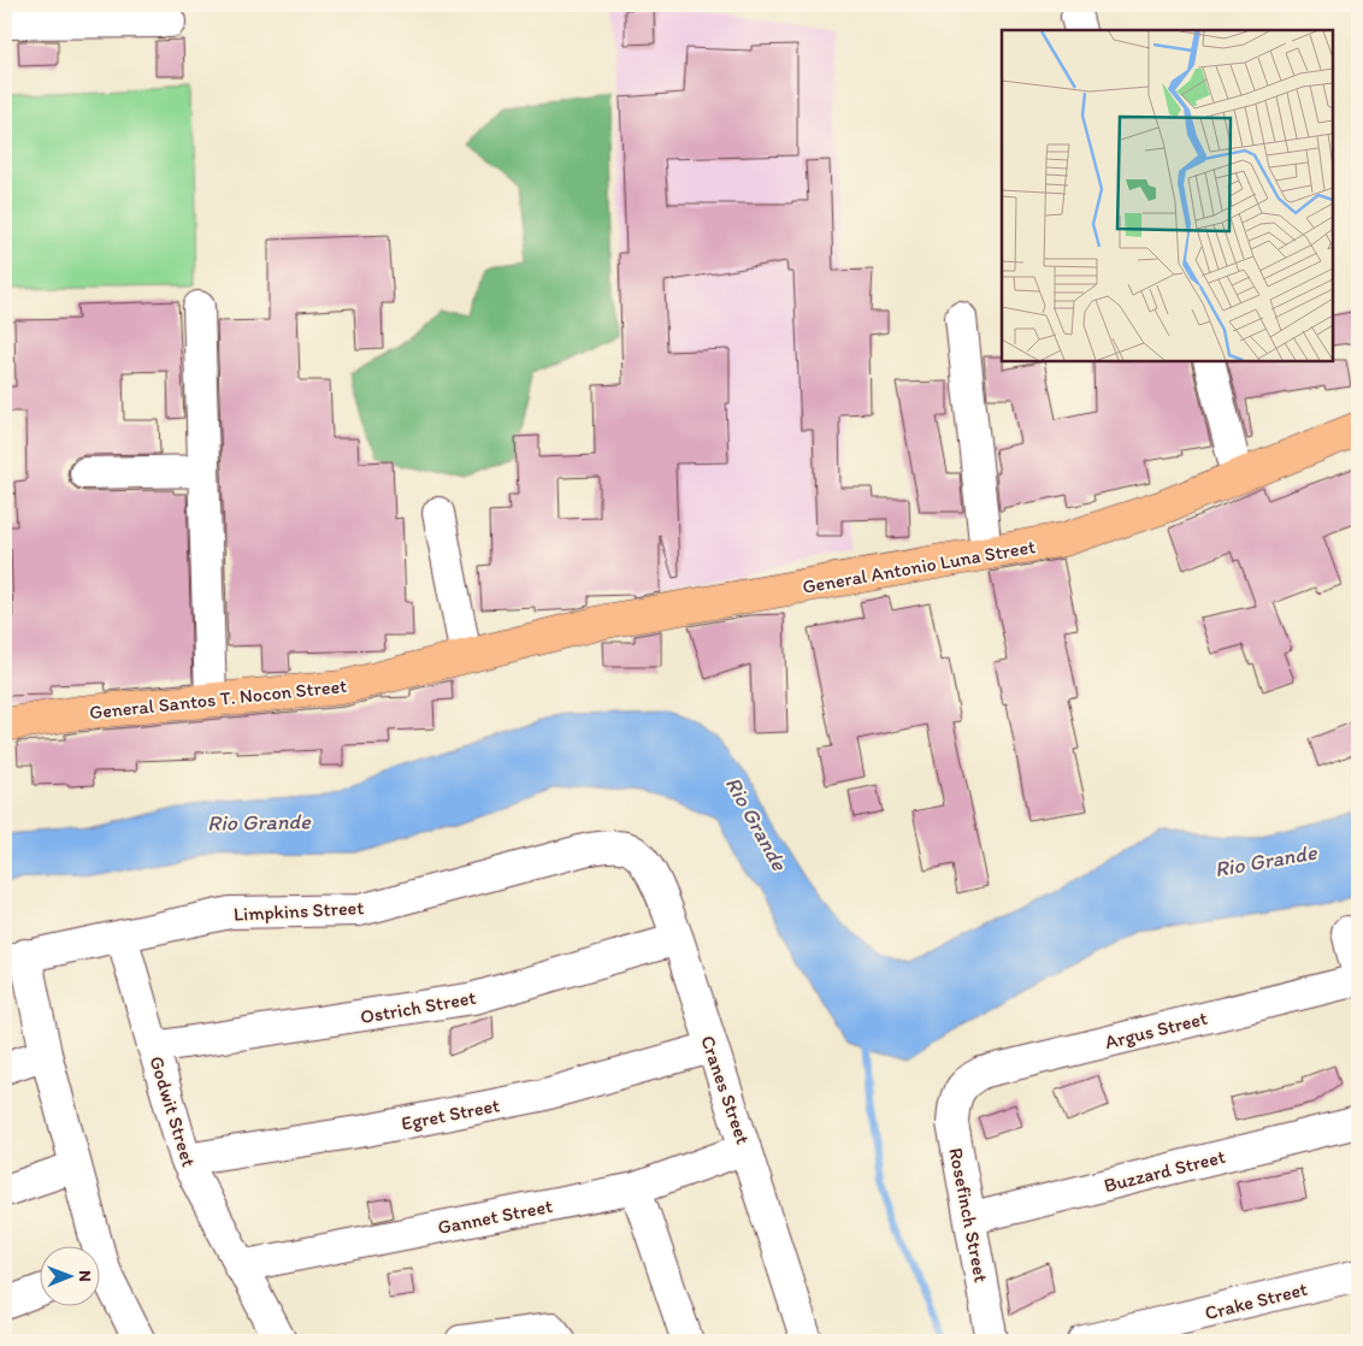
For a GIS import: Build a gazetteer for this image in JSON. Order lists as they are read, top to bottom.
{
  "streets": {
    "main road": ["General Antonio Luna Street", "General Santos T. Nocon Street"],
    "street": [
      "Limpkins Street",
      "Ostrich Street",
      "Argus Street",
      "Cranes Street",
      "Godwit Street",
      "Egret Street",
      "Buzzard Street",
      "Rosefinch Street",
      "Gannet Street",
      "Crake Street"
    ]
  },
  "crossings": [
    ["General Antonio Luna Street", "General Santos T. Nocon Street"],
    ["Limpkins Street", "Cranes Street"],
    ["Limpkins Street", "Godwit Street"],
    ["Ostrich Street", "Cranes Street"],
    ["Ostrich Street", "Godwit Street"],
    ["Argus Street", "Rosefinch Street"],
    ["Cranes Street", "Egret Street"],
    ["Cranes Street", "Gannet Street"],
    ["Godwit Street", "Egret Street"],
    ["Godwit Street", "Gannet Street"],
    ["Buzzard Street", "Rosefinch Street"]
  ],
  "water": ["Rio Grande"],
  "north": "right"
}
